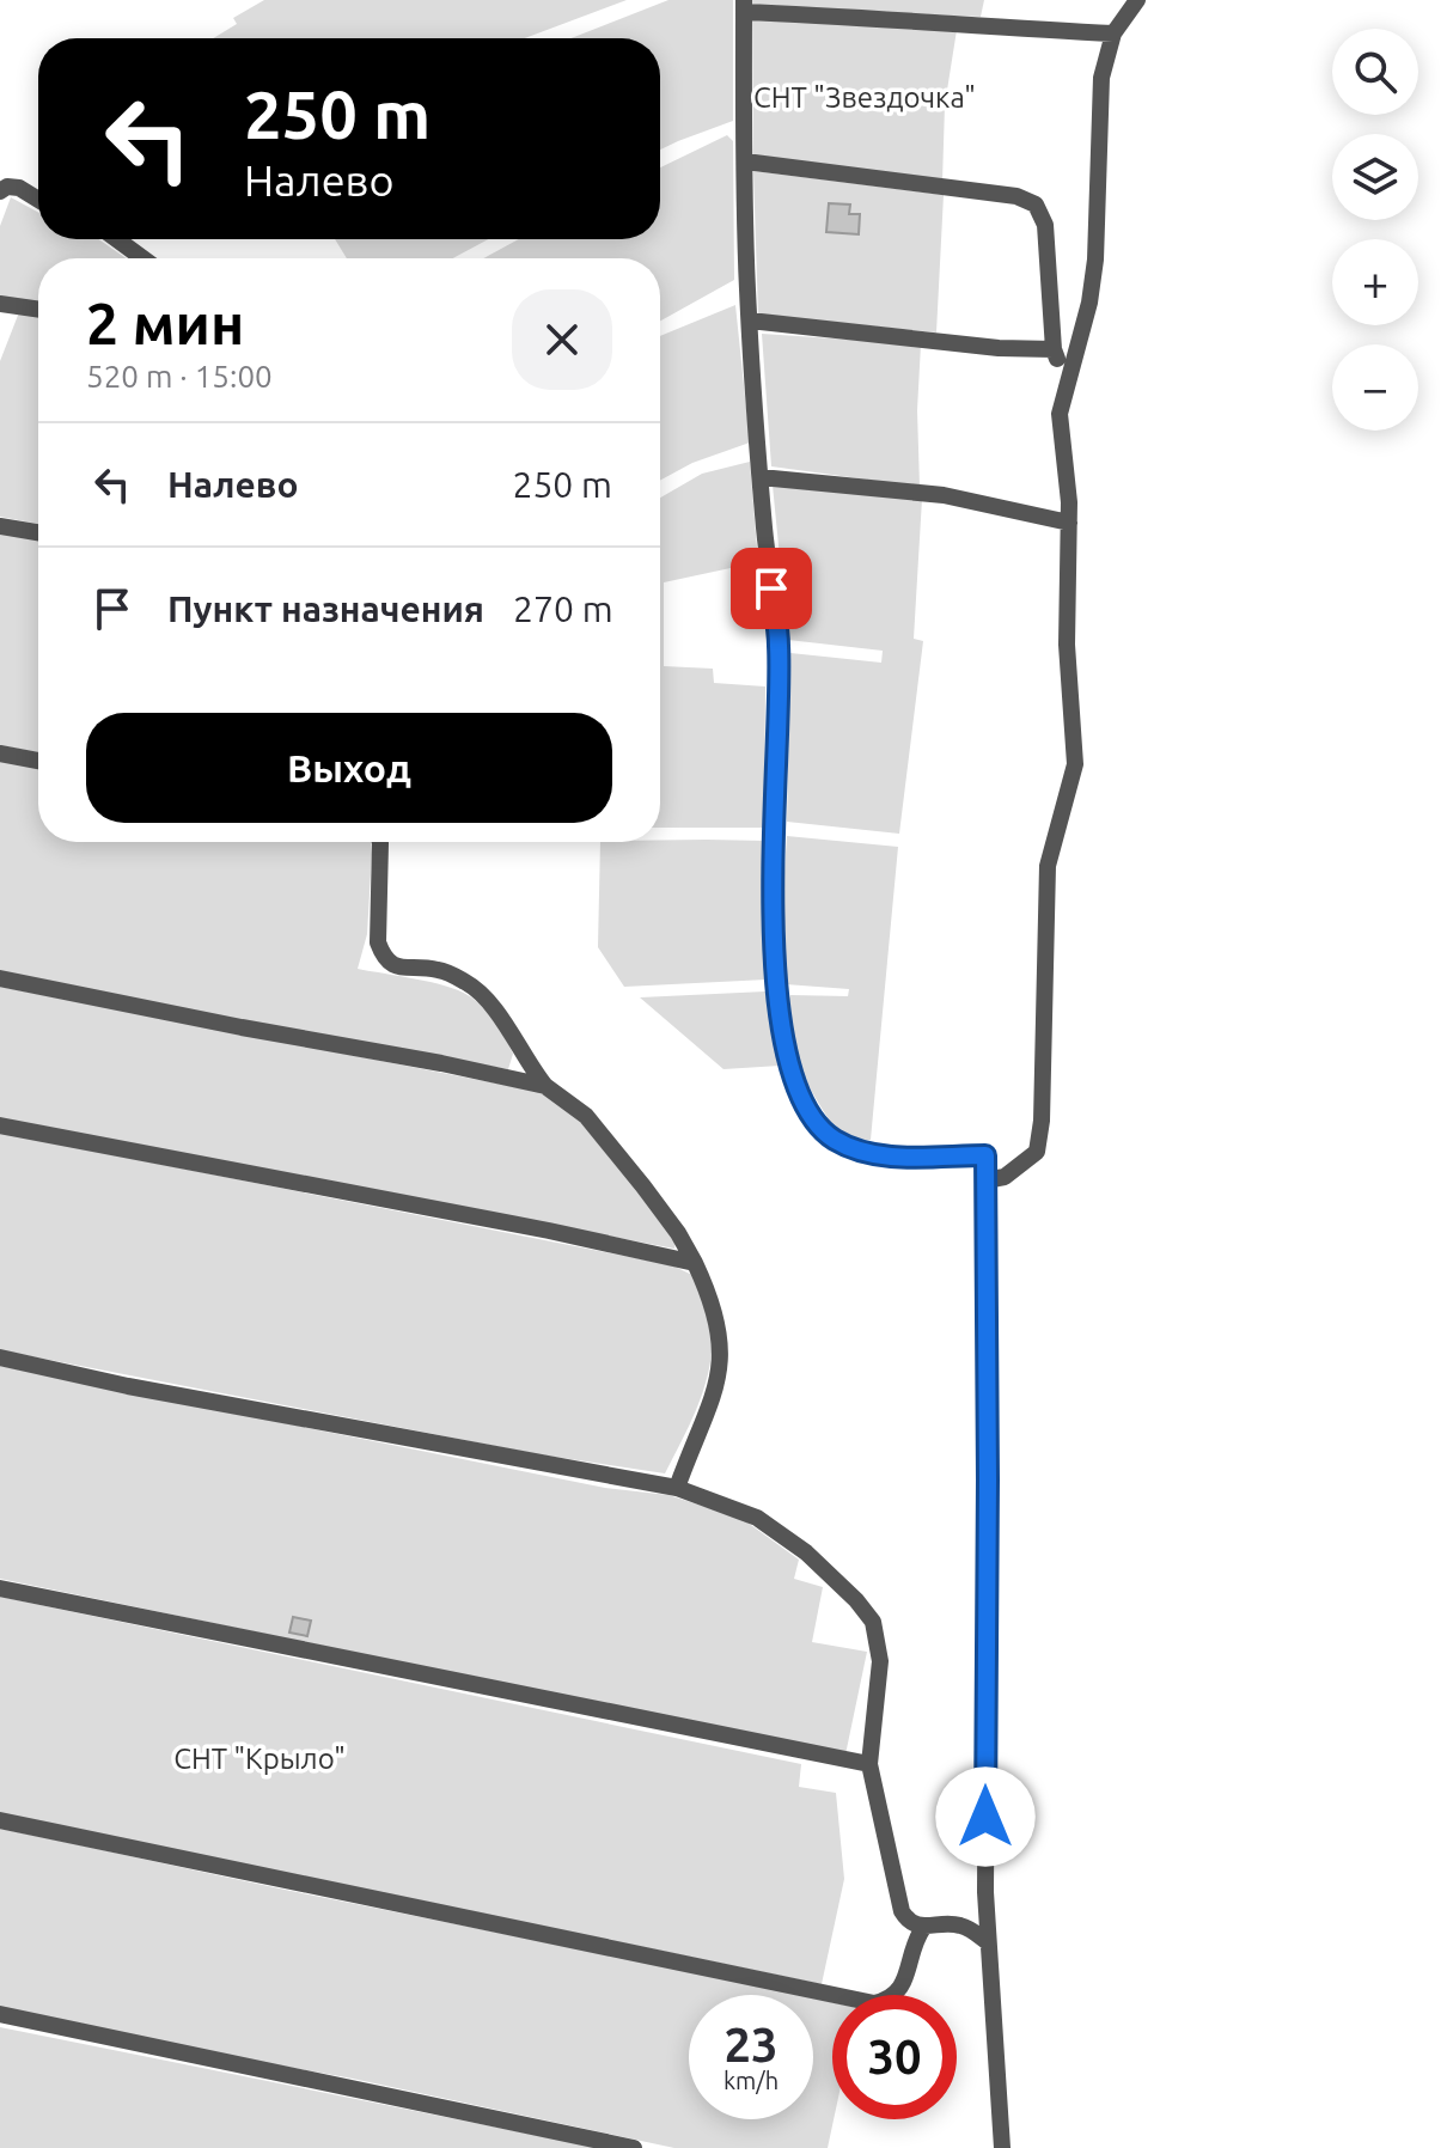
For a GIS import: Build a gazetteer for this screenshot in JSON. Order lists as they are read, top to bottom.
{
  "parks": ["СНТ \"Звездочка\"", "СНТ \"Крыло\""],
  "page": {
    "map_buttons": ["+", "−"],
    "turn": ["250 m", "Налево"],
    "heading": ["2 мин", "520 m · 15:00"],
    "list": [
      {
        "name": "Налево",
        "value": "250 m"
      },
      {
        "name": "Пункт назначения",
        "value": "270 m"
      }
    ],
    "buttons": "Выход",
    "speed": "23 km/h",
    "limit": "30"
  }
}
